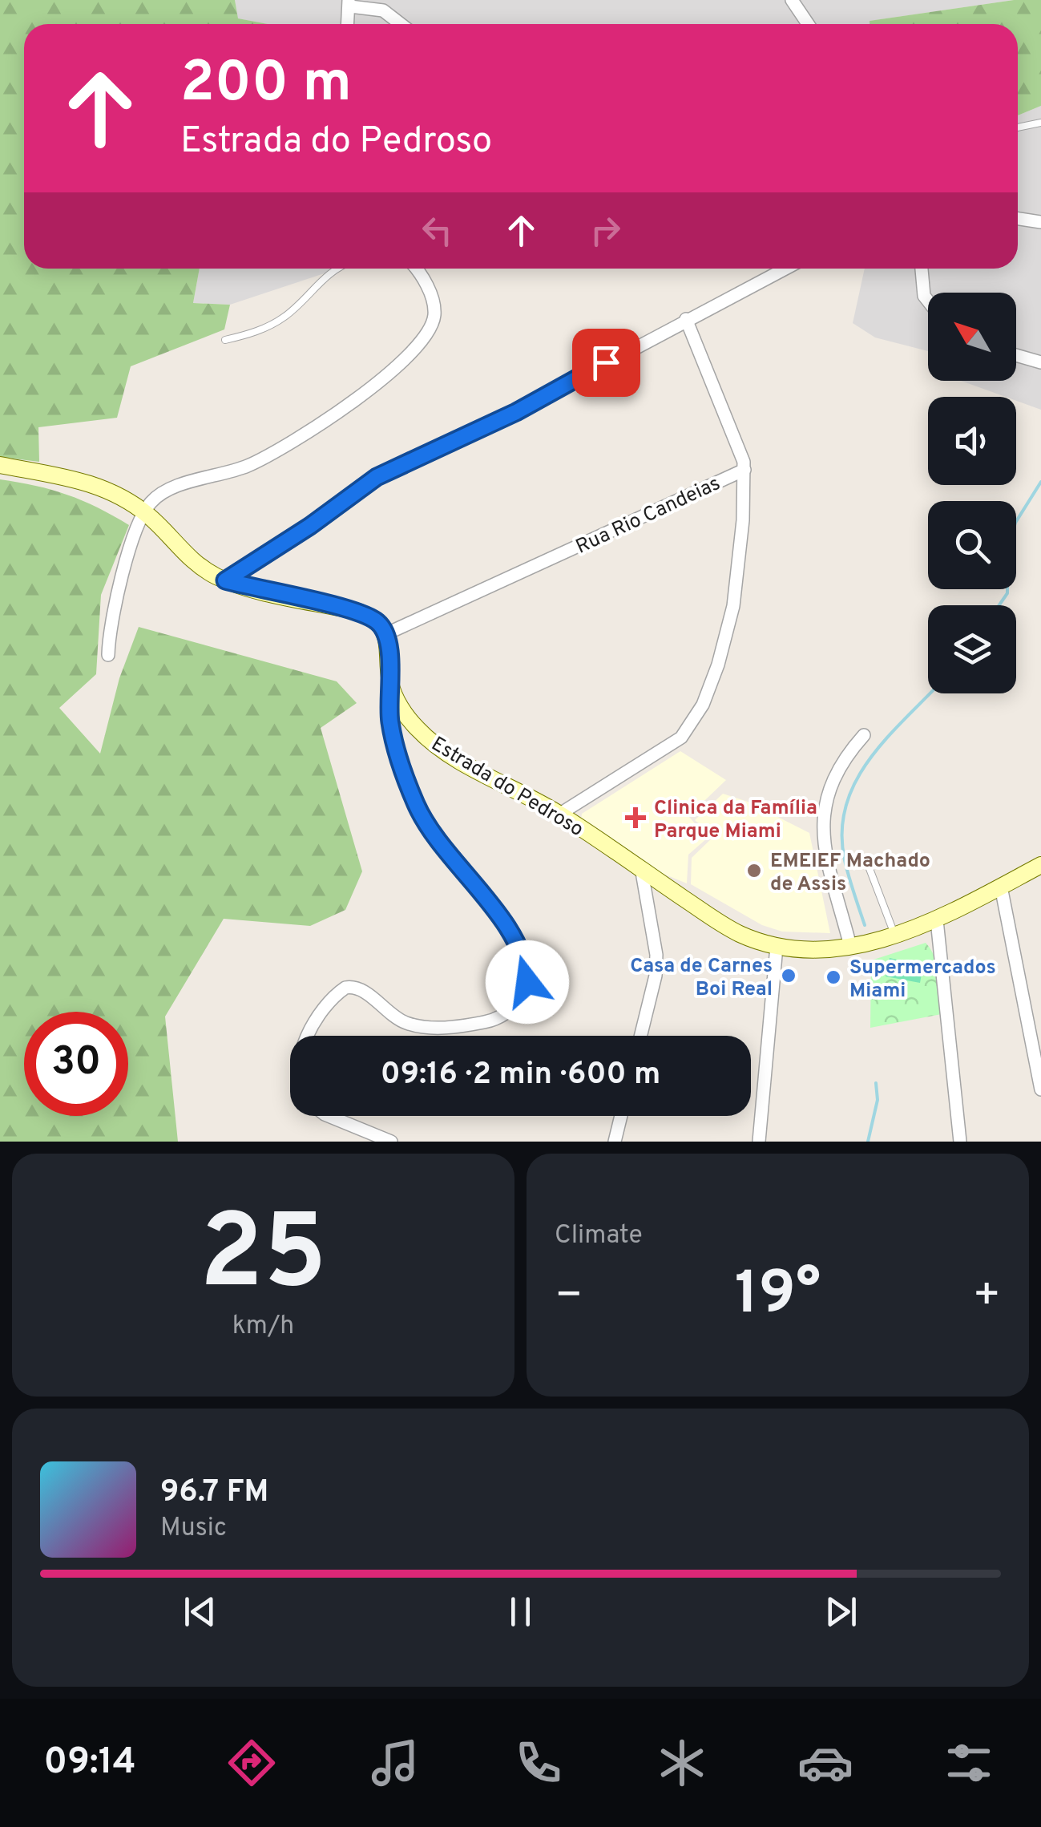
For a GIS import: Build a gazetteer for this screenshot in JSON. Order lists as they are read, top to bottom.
{
  "streets": {
    "main road": ["Estrada do Pedroso"],
    "street": ["Rua Rio Candeias"]
  },
  "crossings": [
    ["Rua Rio Candeias", "Estrada do Pedroso"]
  ],
  "places": {
    "health": ["Clinica da Família Parque Miami"],
    "other": ["EMEIEF Machado de Assis", "Casa de Carnes Boi Real", "Supermercados Miami"]
  },
  "north": "top left",
  "page": {
    "turn": ["200 m", "Estrada do Pedroso"],
    "limit": "30",
    "trip": "09:16 · 2 min · 600 m",
    "tile": [
      ["25", "km/h"],
      "Climate"
    ],
    "heat": ["−", "19°", "+"],
    "song": ["96.7 FM", "Music"],
    "tabs": "09:14"
  }
}
